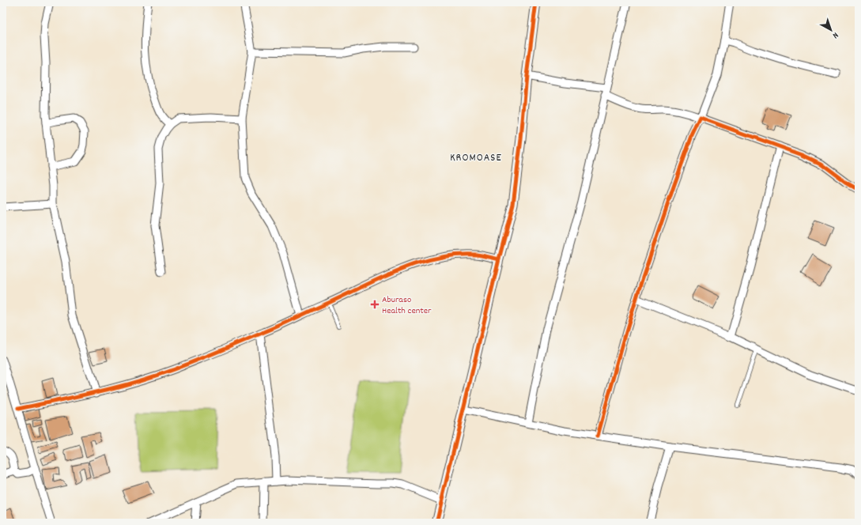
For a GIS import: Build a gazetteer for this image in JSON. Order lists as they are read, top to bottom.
{
  "districts": ["KROMOASE"],
  "places": {
    "health": ["Aburaso Health center"]
  },
  "north": "bottom right"
}
